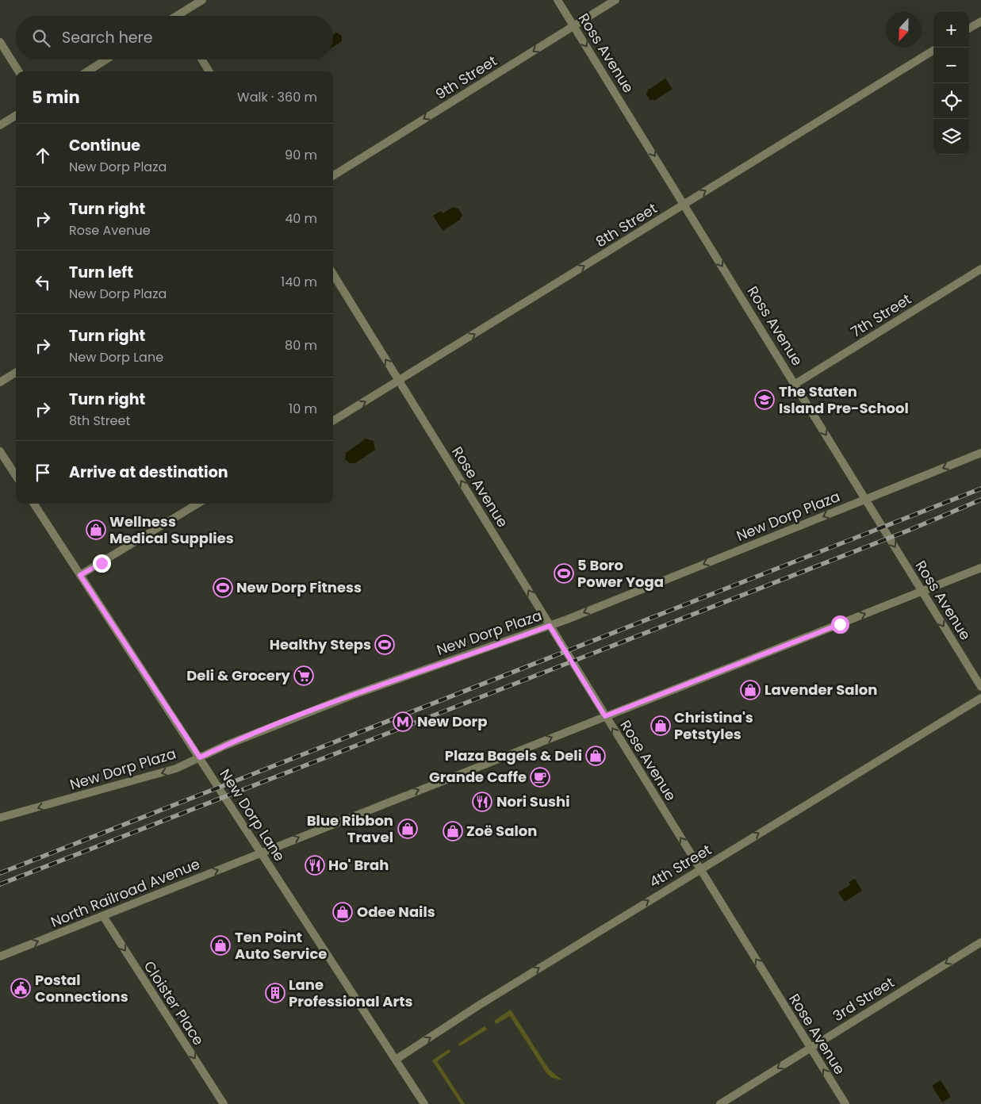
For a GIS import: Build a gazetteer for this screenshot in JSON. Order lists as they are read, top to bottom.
{
  "streets": {
    "street": [
      "Ross Avenue",
      "9th Street",
      "8th Street",
      "7th Street",
      "Rose Avenue",
      "New Dorp Plaza",
      "New Dorp Lane",
      "4th Street",
      "North Railroad Avenue",
      "3rd Street",
      "Cloister Place"
    ]
  },
  "crossings": [
    ["Ross Avenue", "9th Street"],
    ["Ross Avenue", "8th Street"],
    ["Ross Avenue", "7th Street"],
    ["Ross Avenue", "New Dorp Plaza"],
    ["8th Street", "Rose Avenue"],
    ["Rose Avenue", "New Dorp Plaza"],
    ["Rose Avenue", "4th Street"],
    ["Rose Avenue", "3rd Street"],
    ["New Dorp Plaza", "New Dorp Lane"],
    ["New Dorp Lane", "4th Street"],
    ["New Dorp Lane", "North Railroad Avenue"],
    ["North Railroad Avenue", "Cloister Place"]
  ],
  "one_way": [
    "Ross Avenue",
    "9th Street",
    "8th Street",
    "Rose Avenue",
    "New Dorp Plaza",
    "4th Street",
    "North Railroad Avenue",
    "3rd Street",
    "Cloister Place"
  ],
  "places": {
    "school or university": ["The Staten Island Pre-School"],
    "shop": [
      "Wellness Medical Supplies",
      "Lavender Salon",
      "Christina's Petstyles",
      "Plaza Bagels & Deli",
      "Blue Ribbon Travel",
      "Zoë Salon",
      "Odee Nails",
      "Ten Point Auto Service"
    ],
    "sports": ["5 Boro Power Yoga", "New Dorp Fitness", "Healthy Steps"],
    "supermarket": ["Deli & Grocery"],
    "metro station": ["New Dorp"],
    "cafe": ["Grande Caffe"],
    "restaurant": ["Nori Sushi", "Ho' Brah"],
    "public building": ["Postal Connections"],
    "building": ["Lane Professional Arts"]
  },
  "north": "bottom",
  "page": {
    "map_buttons": ["+", "−"],
    "search": "Search here",
    "heading": ["5 min", "Walk · 360 m"],
    "list": [
      ["Continue", "New Dorp Plaza", "90 m"],
      ["Turn right", "Rose Avenue", "40 m"],
      ["Turn left", "New Dorp Plaza", "140 m"],
      ["Turn right", "New Dorp Lane", "80 m"],
      ["Turn right", "8th Street", "10 m"],
      "Arrive at destination"
    ]
  }
}
